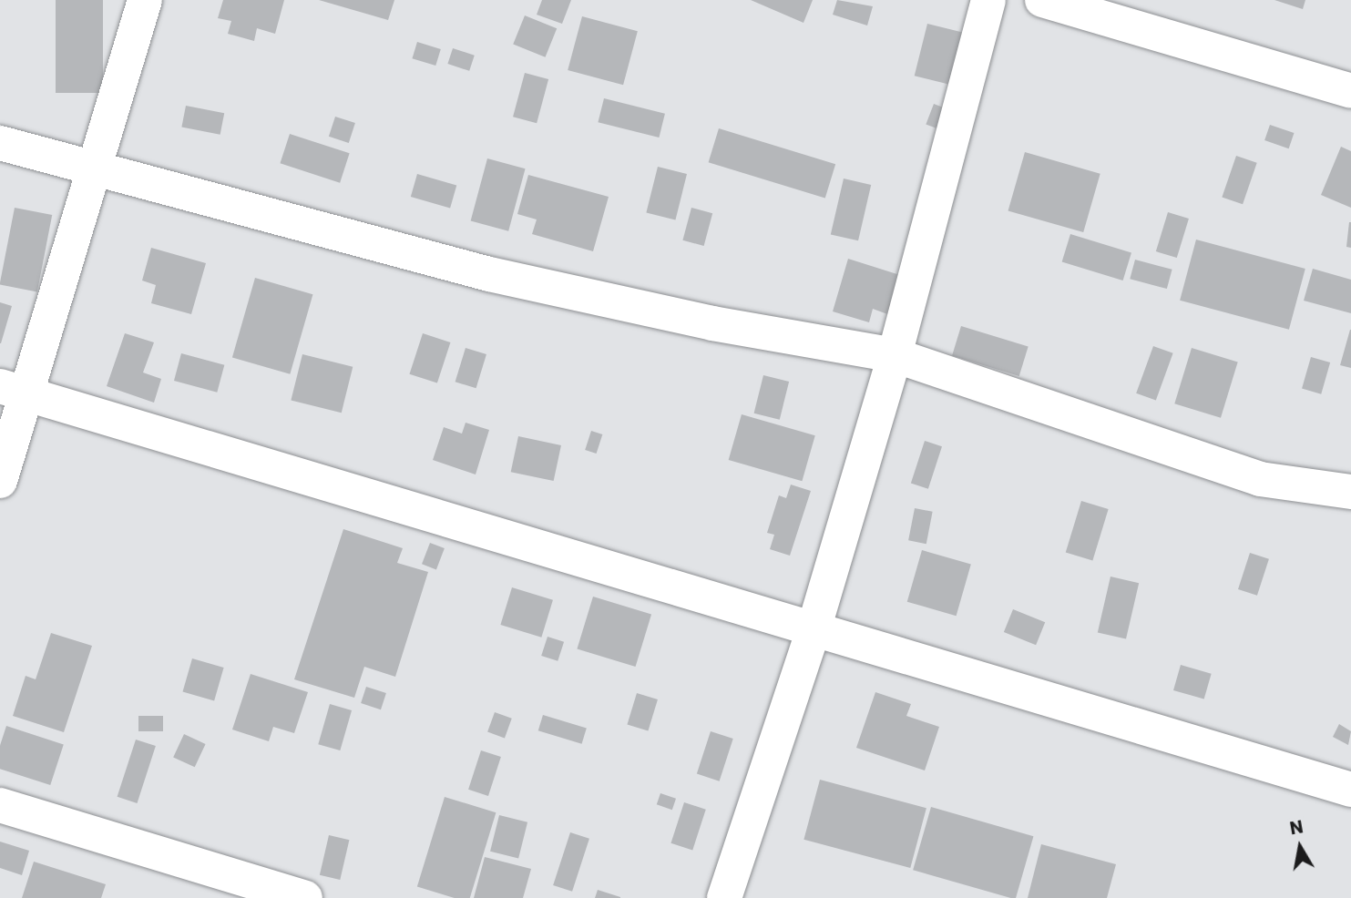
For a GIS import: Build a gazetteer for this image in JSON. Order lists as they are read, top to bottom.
{
  "north": "top"
}
